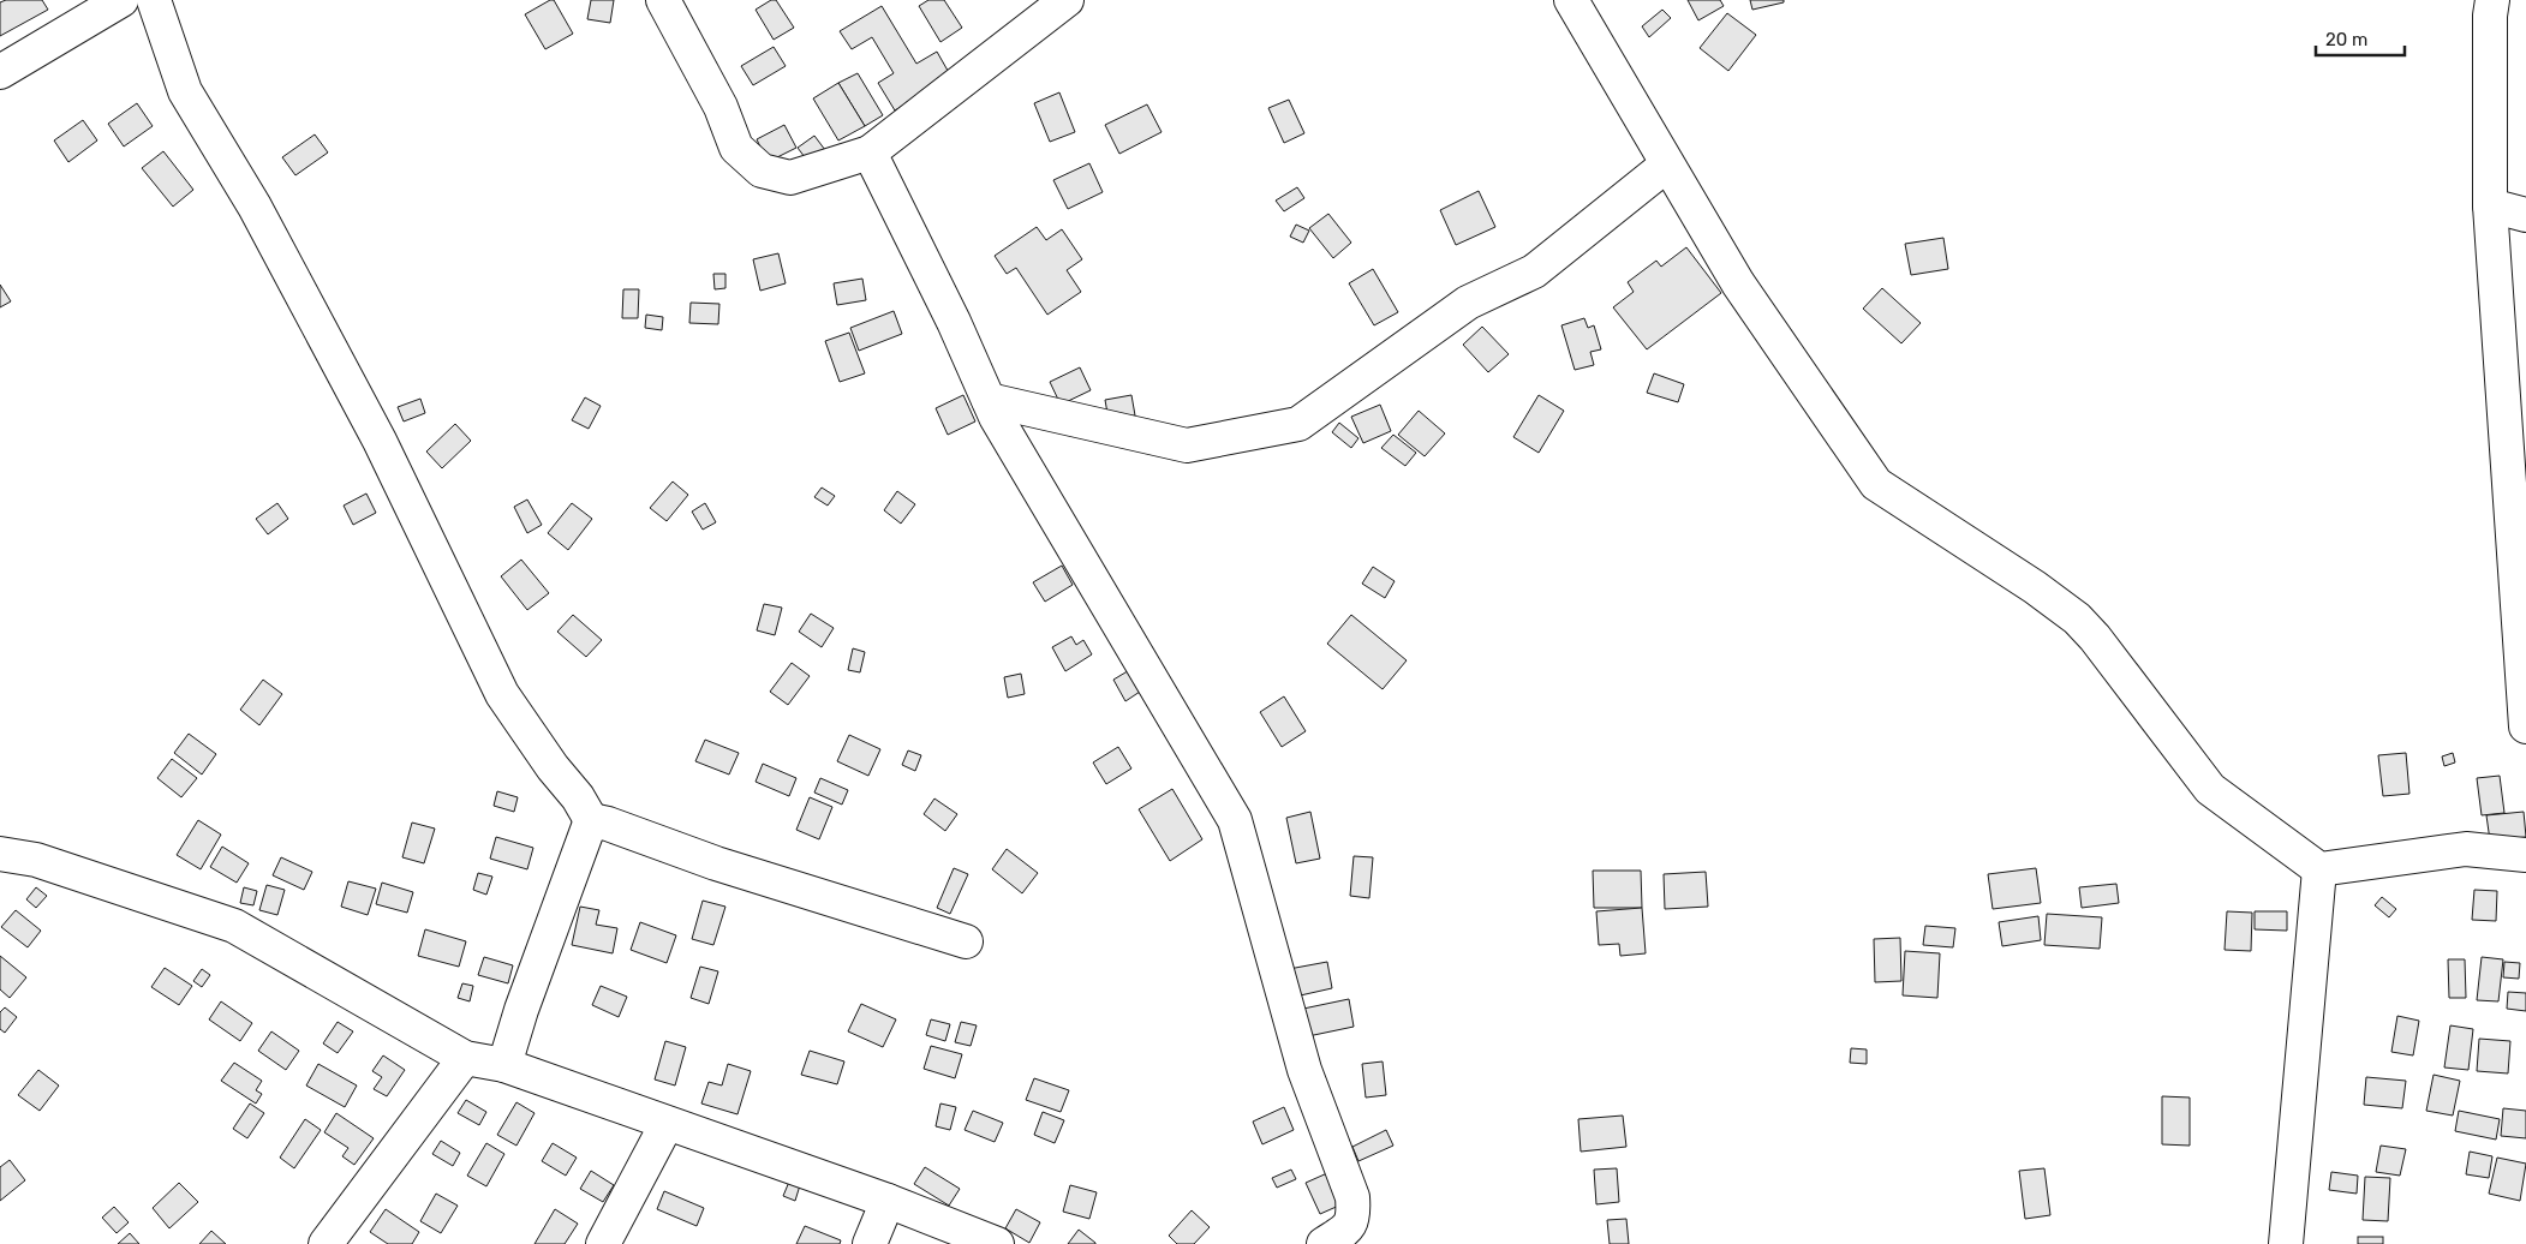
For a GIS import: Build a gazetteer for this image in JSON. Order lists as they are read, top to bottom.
{
  "scale_bar": "20 m"
}
